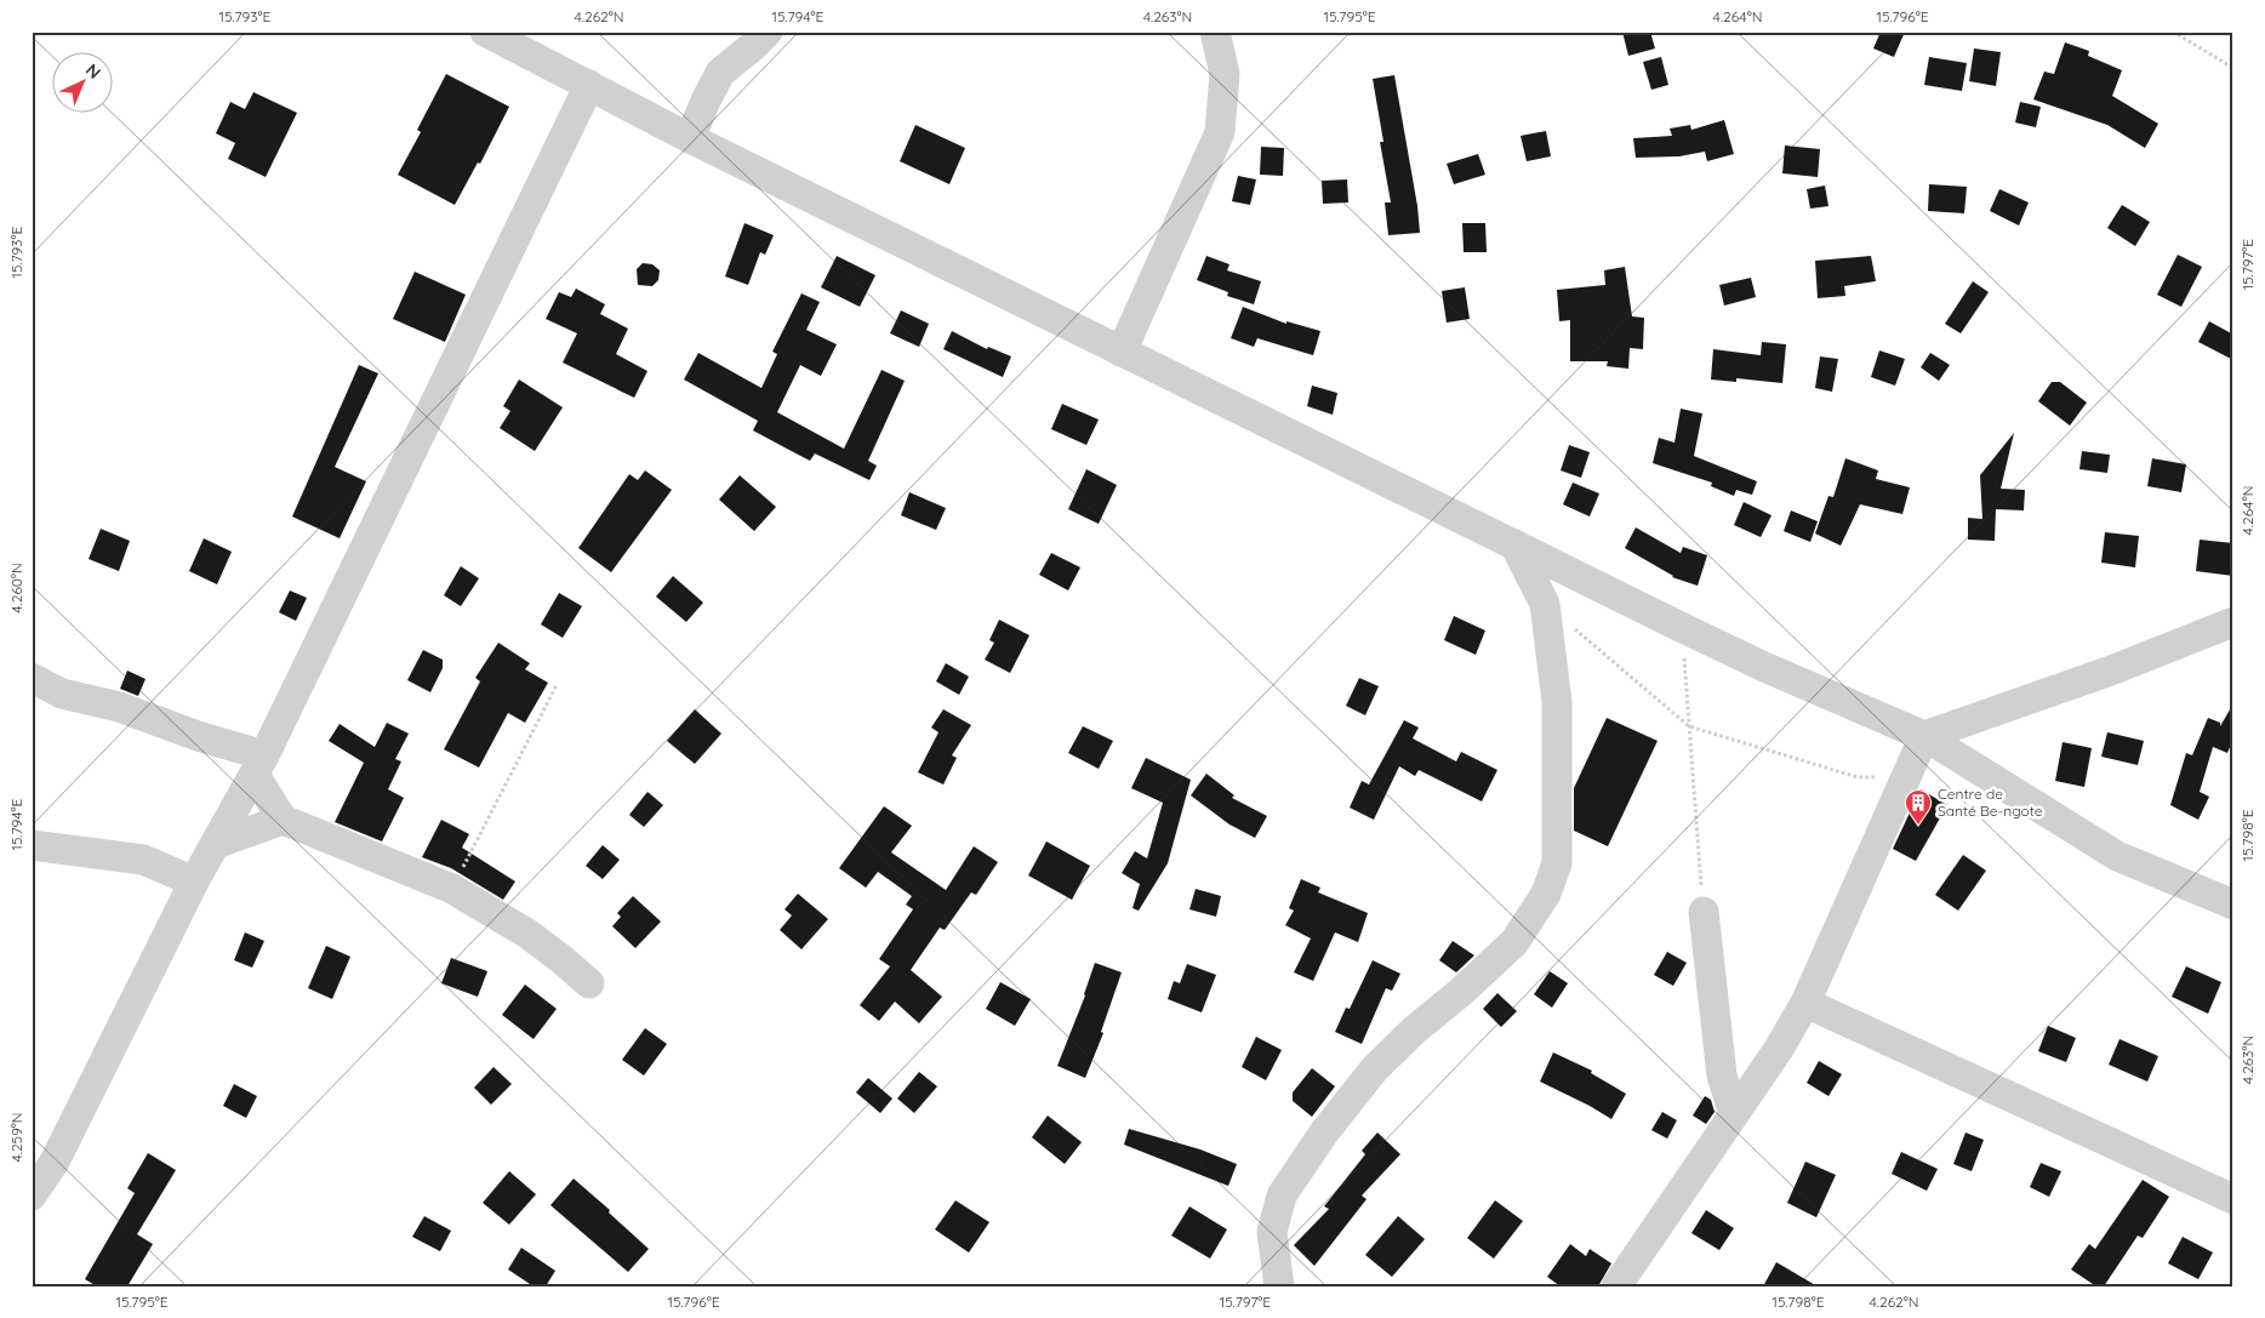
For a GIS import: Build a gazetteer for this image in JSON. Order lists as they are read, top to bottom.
{
  "places": {
    "building": ["Centre de Santé Be-ngote"]
  },
  "north": "top right",
  "coordinates": [
    "15.793°E",
    "4.262°N",
    "15.794°E",
    "4.263°N",
    "15.795°E",
    "4.264°N",
    "15.796°E",
    "15.797°E",
    "4.260°N",
    "15.798°E",
    "4.259°N"
  ]
}
